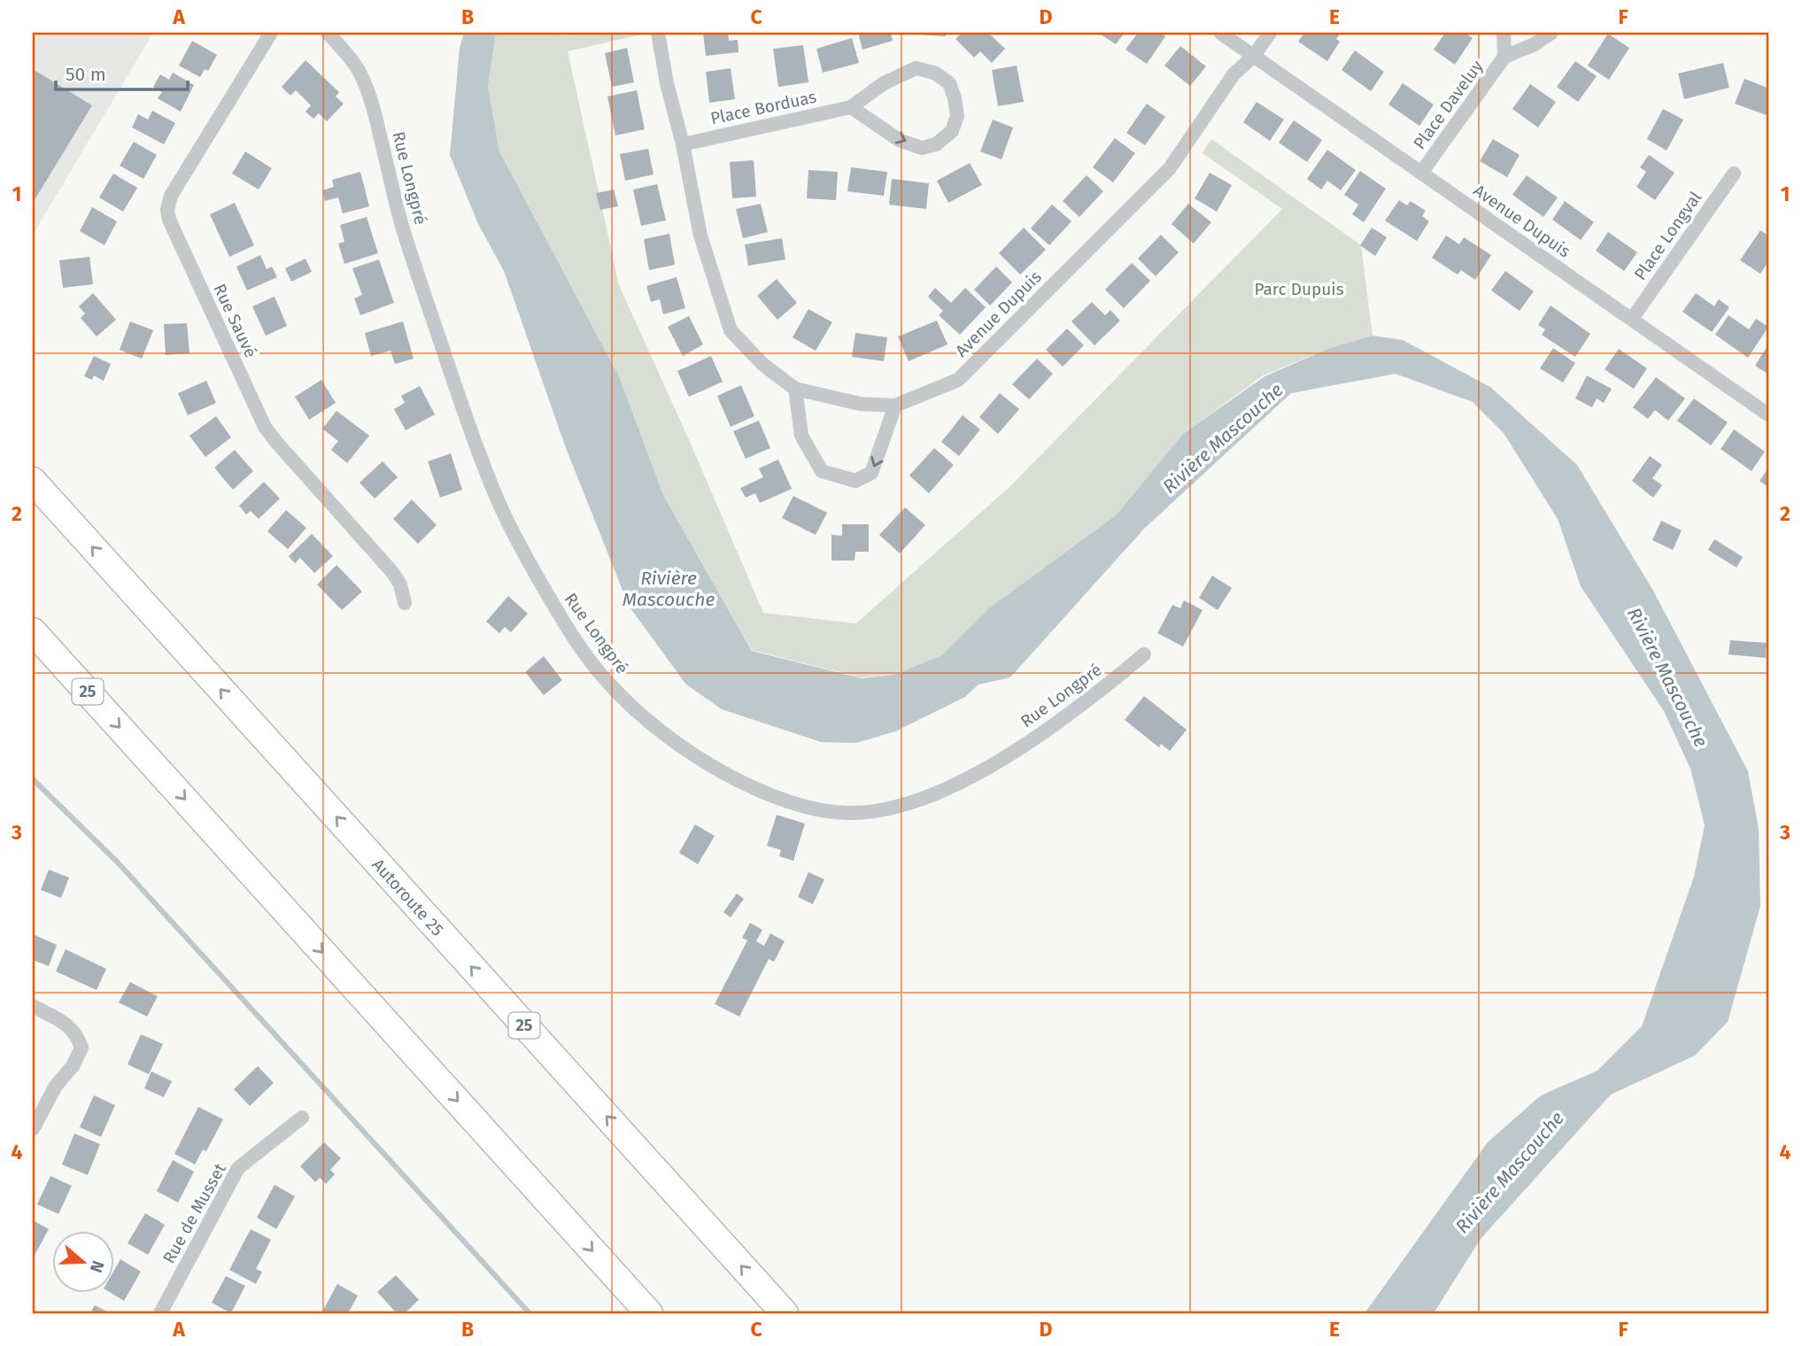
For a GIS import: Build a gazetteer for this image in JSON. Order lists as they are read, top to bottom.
{
  "streets": {
    "highway": ["25", "Autoroute 25"],
    "street": [
      "Place Daveluy",
      "Place Borduas",
      "Rue Longpré",
      "Avenue Dupuis",
      "Place Longval",
      "Rue Sauvé",
      "Rue de Musset"
    ]
  },
  "crossings": [
    ["Place Daveluy", "Avenue Dupuis"],
    ["Place Borduas", "Avenue Dupuis"],
    ["Avenue Dupuis", "Place Longval"]
  ],
  "water": ["Rivière Mascouche"],
  "parks": ["Parc Dupuis"],
  "scale_bar": "50 m",
  "north": "right",
  "grid": {
    "columns": [
      "A",
      "B",
      "C",
      "D",
      "E",
      "F"
    ],
    "rows": [
      "1",
      "2",
      "3",
      "4"
    ]
  }
}
